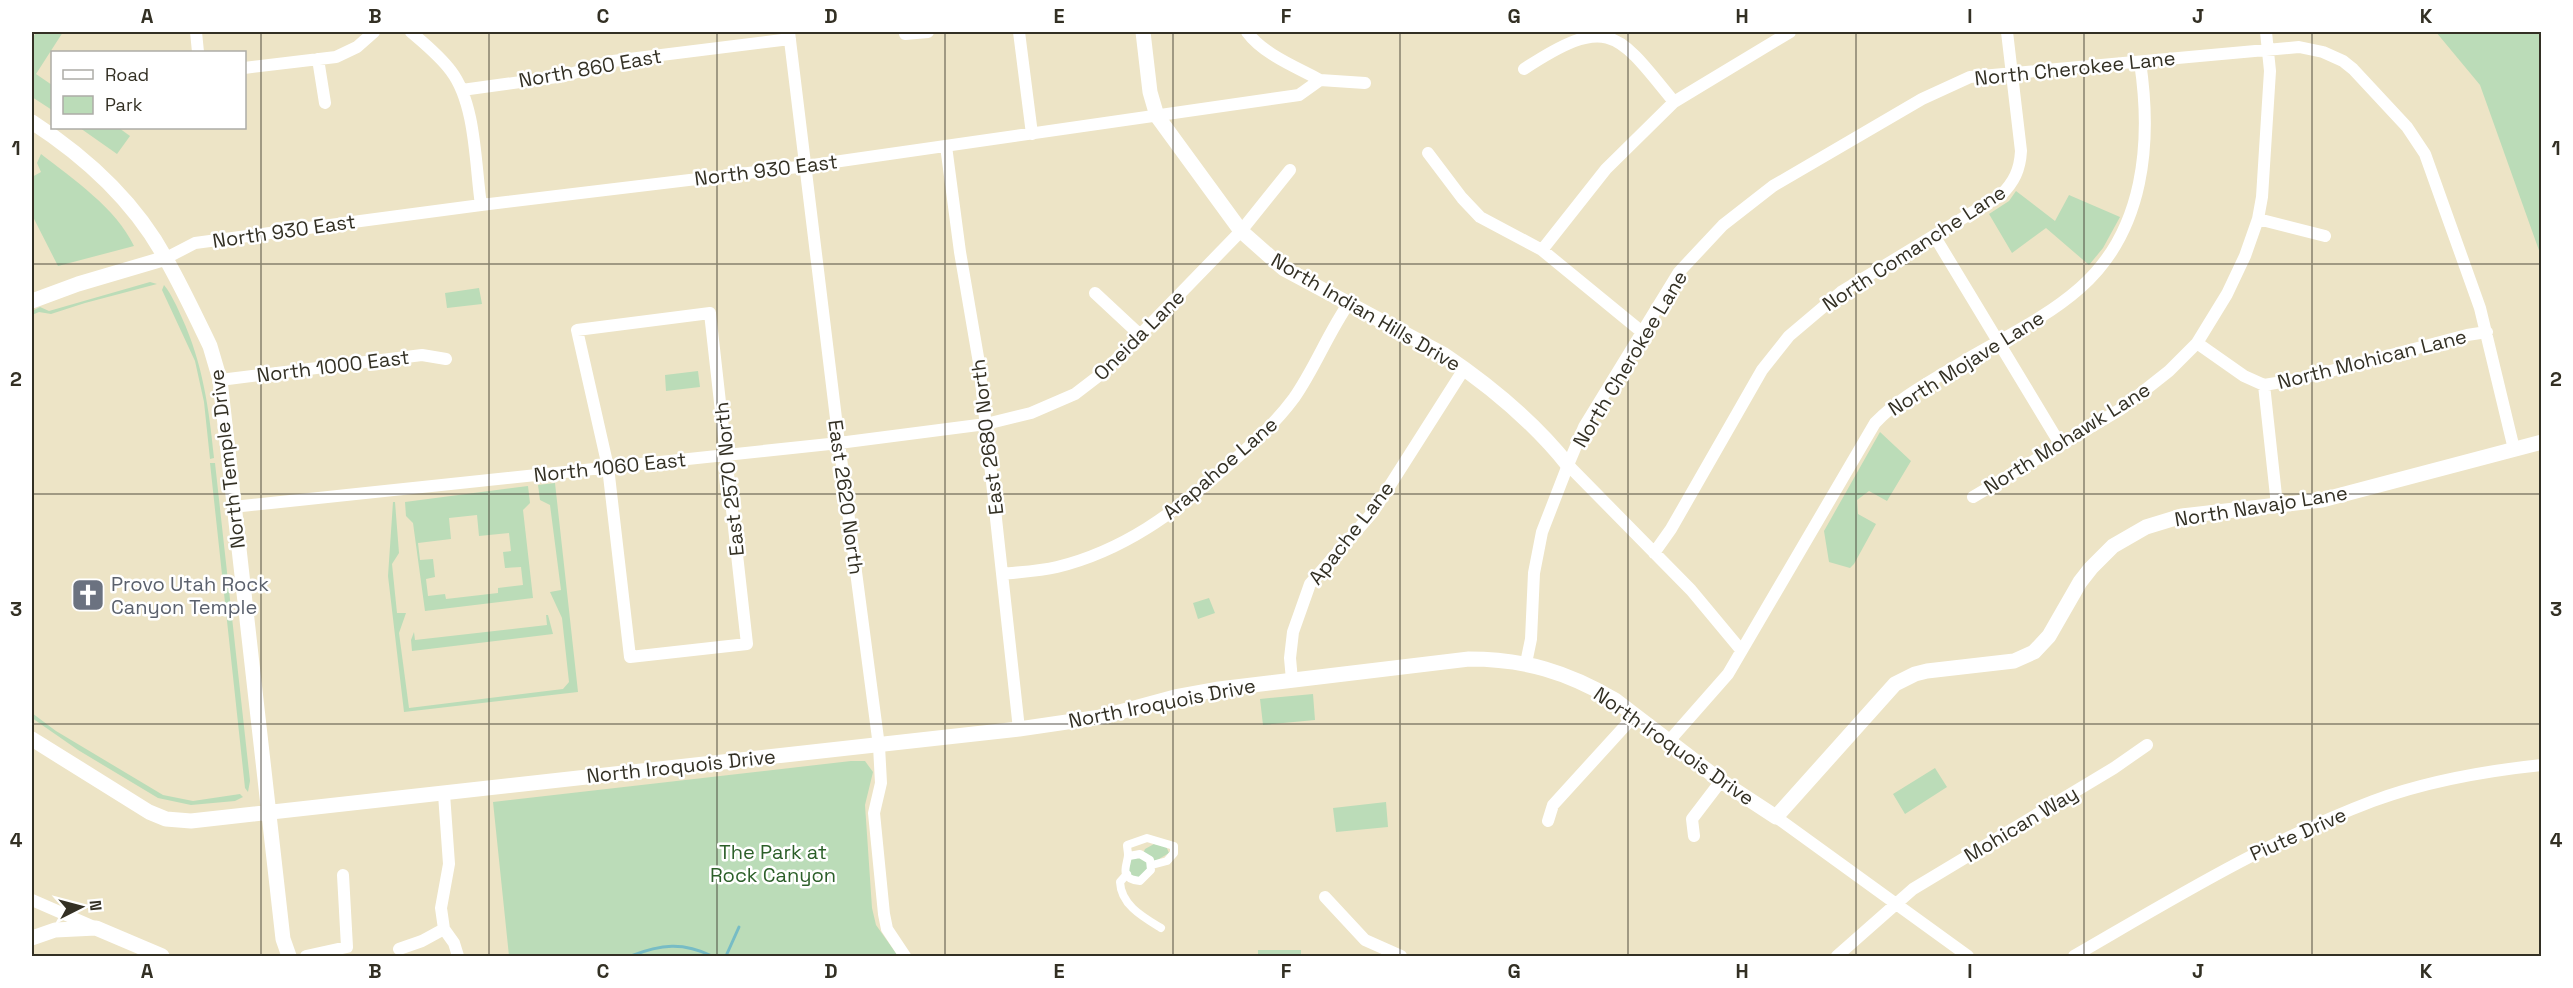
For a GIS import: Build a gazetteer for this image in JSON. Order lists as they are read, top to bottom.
{
  "streets": {
    "street": [
      "North 860 East",
      "North Cherokee Lane",
      "North 930 East",
      "North Comanche Lane",
      "North Indian Hills Drive",
      "Oneida Lane",
      "North Mohican Lane",
      "North Mojave Lane",
      "North 1000 East",
      "East 2680 North",
      "North Mohawk Lane",
      "North Temple Drive",
      "North 1060 East",
      "Arapahoe Lane",
      "East 2570 North",
      "East 2620 North",
      "North Navajo Lane",
      "Apache Lane",
      "North Iroquois Drive",
      "Mohican Way",
      "Piute Drive"
    ]
  },
  "crossings": [
    ["North 860 East", "East 2620 North"],
    ["North Cherokee Lane", "North Comanche Lane"],
    ["North Cherokee Lane", "North Indian Hills Drive"],
    ["North Cherokee Lane", "North Mohican Lane"],
    ["North Cherokee Lane", "North Mojave Lane"],
    ["North Cherokee Lane", "North Mohawk Lane"],
    ["North Cherokee Lane", "North Navajo Lane"],
    ["North Cherokee Lane", "North Iroquois Drive"],
    ["North 930 East", "North Indian Hills Drive"],
    ["North 930 East", "East 2680 North"],
    ["North 930 East", "North Temple Drive"],
    ["North 930 East", "East 2620 North"],
    ["North Comanche Lane", "North Indian Hills Drive"],
    ["North Indian Hills Drive", "Oneida Lane"],
    ["North Indian Hills Drive", "North Mojave Lane"],
    ["North Indian Hills Drive", "Arapahoe Lane"],
    ["North Indian Hills Drive", "Apache Lane"],
    ["Oneida Lane", "East 2680 North"],
    ["Oneida Lane", "North 1060 East"],
    ["North Mohican Lane", "North Mohawk Lane"],
    ["North Mojave Lane", "North Iroquois Drive"],
    ["North 1000 East", "North Temple Drive"],
    ["East 2680 North", "North 1060 East"],
    ["East 2680 North", "Arapahoe Lane"],
    ["East 2680 North", "North Iroquois Drive"],
    ["North Temple Drive", "North 1060 East"],
    ["North Temple Drive", "North Iroquois Drive"],
    ["North 1060 East", "East 2570 North"],
    ["North 1060 East", "East 2620 North"],
    ["East 2620 North", "North Iroquois Drive"],
    ["North Navajo Lane", "North Iroquois Drive"],
    ["Apache Lane", "North Iroquois Drive"],
    ["North Iroquois Drive", "Mohican Way"]
  ],
  "parks": ["The Park at Rock Canyon"],
  "places": {
    "church": ["Provo Utah Rock Canyon Temple"]
  },
  "legend": ["Road", "Park"],
  "north": "right",
  "grid": {
    "columns": [
      "A",
      "B",
      "C",
      "D",
      "E",
      "F",
      "G",
      "H",
      "I",
      "J",
      "K"
    ],
    "rows": [
      "1",
      "2",
      "3",
      "4"
    ]
  }
}
